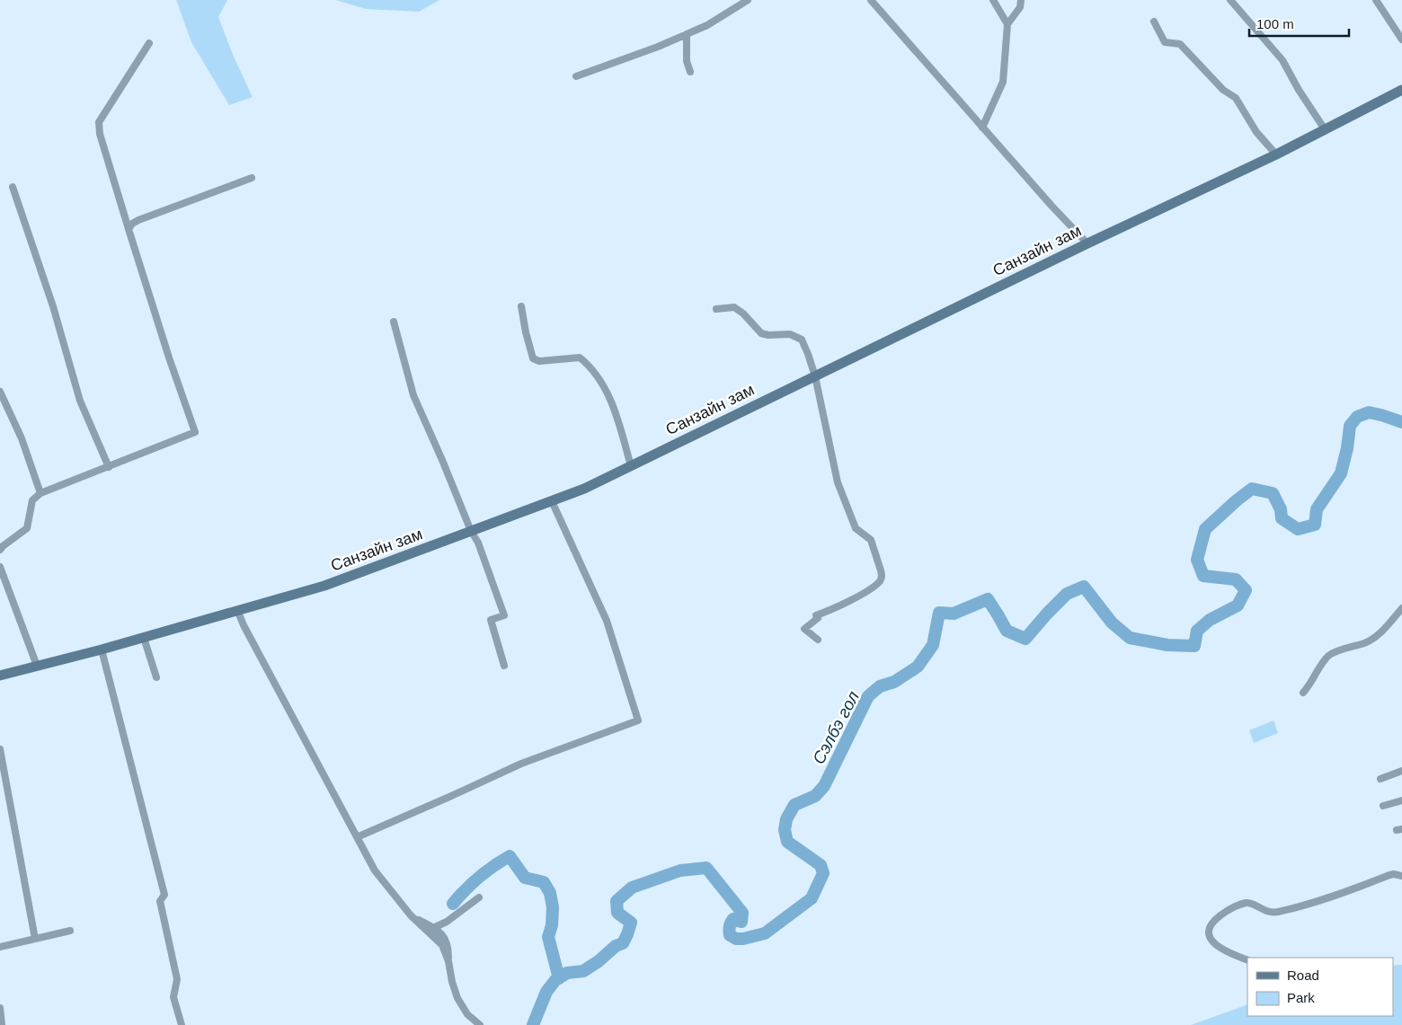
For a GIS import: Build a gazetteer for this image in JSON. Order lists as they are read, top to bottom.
{
  "streets": {
    "main road": ["Санзайн зам"]
  },
  "water": ["Сэлбэ гол"],
  "legend": ["Road", "Park"],
  "scale_bar": "100 m"
}
